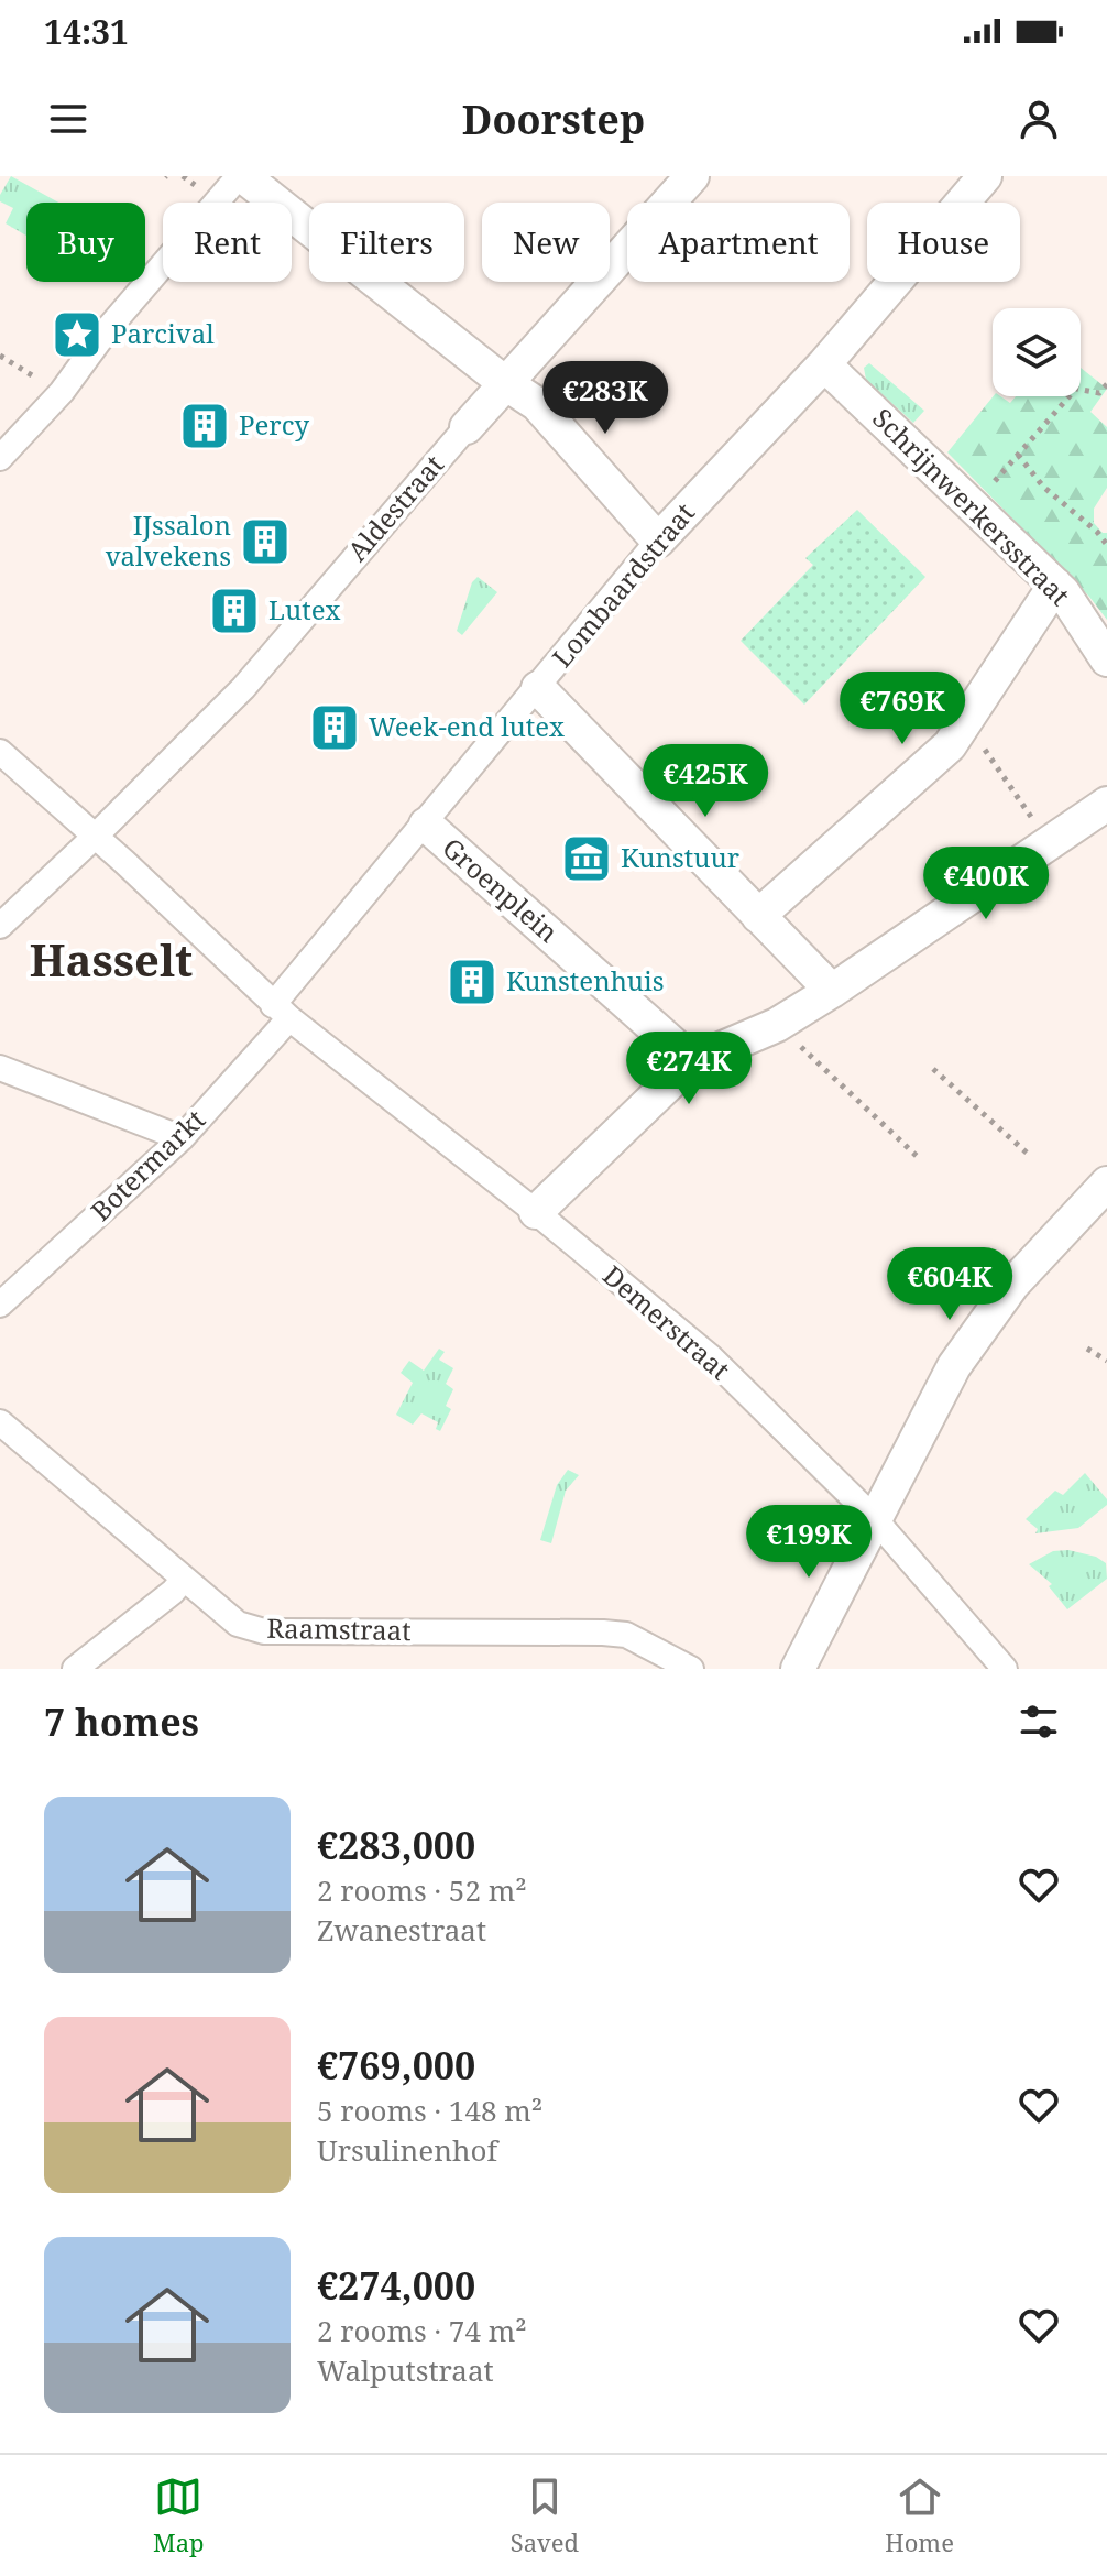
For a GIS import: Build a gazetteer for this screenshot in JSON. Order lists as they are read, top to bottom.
{
  "streets": {
    "street": [
      "Schrijnwerkersstraat",
      "Aldestraat",
      "Lombaardstraat",
      "Groenplein",
      "Botermarkt",
      "Demerstraat",
      "Raamstraat"
    ]
  },
  "crossings": [
    ["Schrijnwerkersstraat", "Lombaardstraat"],
    ["Aldestraat", "Demerstraat"],
    ["Lombaardstraat", "Groenplein"],
    ["Lombaardstraat", "Botermarkt"],
    ["Lombaardstraat", "Demerstraat"],
    ["Botermarkt", "Demerstraat"]
  ],
  "districts": ["Hasselt"],
  "places": {
    "place": ["Parcival"],
    "building": [
      "Percy",
      "IJssalon valvekens",
      "Lutex",
      "Week-end lutex",
      "Kunstenhuis"
    ],
    "museum": ["Kunstuur"]
  },
  "page": {
    "status": "14:31",
    "header": "Doorstep",
    "chip": [
      "Buy",
      "Rent",
      "Filters",
      "New",
      "Apartment",
      "House"
    ],
    "price": [
      "€283K",
      "€769K",
      "€425K",
      "€400K",
      "€274K",
      "€604K",
      "€199K"
    ],
    "heading": "7 homes",
    "list": [
      {
        "name": "€283,000",
        "note": "2 rooms · 52 m² · Zwanestraat"
      },
      {
        "name": "€769,000",
        "note": "5 rooms · 148 m² · Ursulinenhof"
      },
      {
        "name": "€274,000",
        "note": "2 rooms · 74 m² · Walputstraat"
      }
    ],
    "tabs": ["Map", "Saved", "Home"]
  }
}
